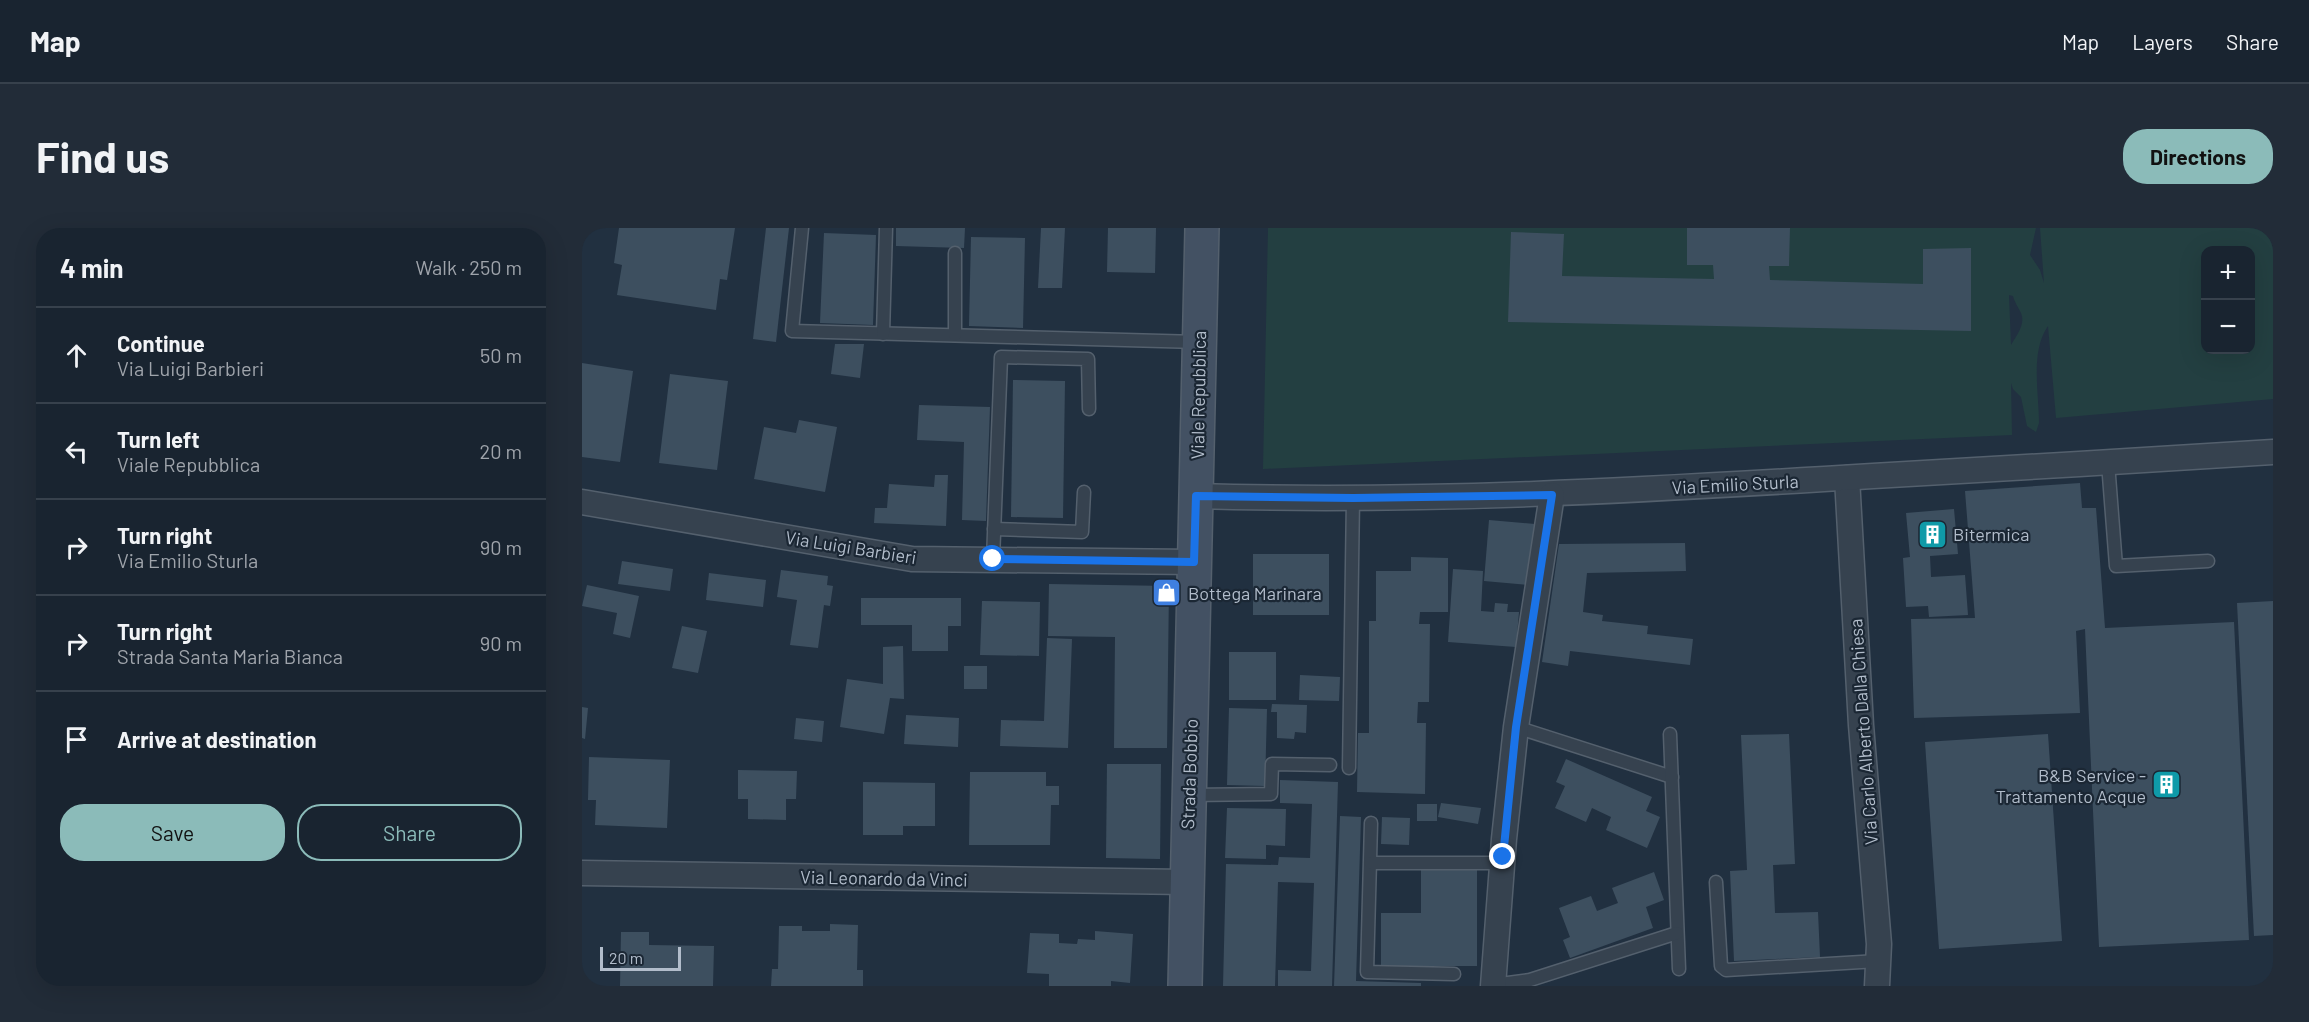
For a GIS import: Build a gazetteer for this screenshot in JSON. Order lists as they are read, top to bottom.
{
  "streets": {
    "main road": ["Viale Repubblica", "Strada Bobbio"],
    "street": [
      "Via Emilio Sturla",
      "Via Luigi Barbieri",
      "Via Carlo Alberto Dalla Chiesa",
      "Via Leonardo da Vinci"
    ]
  },
  "crossings": [
    ["Viale Repubblica", "Via Emilio Sturla"],
    ["Viale Repubblica", "Via Luigi Barbieri"],
    ["Viale Repubblica", "Strada Bobbio"],
    ["Via Emilio Sturla", "Via Carlo Alberto Dalla Chiesa"],
    ["Via Luigi Barbieri", "Strada Bobbio"],
    ["Strada Bobbio", "Via Leonardo da Vinci"]
  ],
  "places": {
    "building": ["Bitermica", "B&B Service - Trattamento Acque"],
    "shop": ["Bottega Marinara"]
  },
  "scale_bar": "20 m",
  "page": {
    "header": "Map",
    "nav": ["Map", "Layers", "Share"],
    "buttons": [
      "Directions",
      ["Save", "Share"]
    ],
    "title": "Find us",
    "heading": ["4 min", "Walk · 250 m"],
    "map_buttons": ["+", "−"],
    "list": [
      ["Continue", "Via Luigi Barbieri", "50 m"],
      ["Turn left", "Viale Repubblica", "20 m"],
      ["Turn right", "Via Emilio Sturla", "90 m"],
      ["Turn right", "Strada Santa Maria Bianca", "90 m"],
      "Arrive at destination"
    ],
    "scale": "20 m"
  }
}
